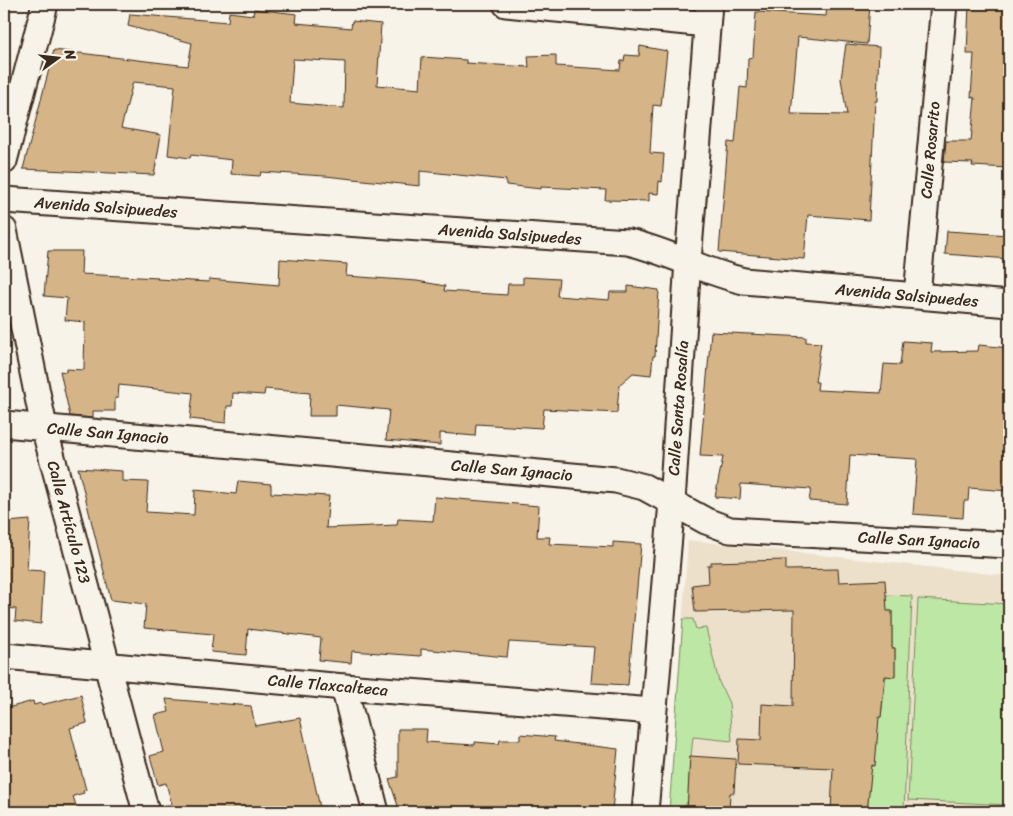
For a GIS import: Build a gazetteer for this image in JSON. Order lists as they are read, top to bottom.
{
  "streets": {
    "street": [
      "Calle Rosarito",
      "Avenida Salsipuedes",
      "Calle Santa Rosalía",
      "Calle San Ignacio",
      "Calle Artículo 123",
      "Calle Tlaxcalteca"
    ]
  },
  "crossings": [
    ["Calle Rosarito", "Avenida Salsipuedes"],
    ["Avenida Salsipuedes", "Calle Santa Rosalía"],
    ["Calle Santa Rosalía", "Calle San Ignacio"],
    ["Calle Santa Rosalía", "Calle Tlaxcalteca"],
    ["Calle San Ignacio", "Calle Artículo 123"],
    ["Calle Artículo 123", "Calle Tlaxcalteca"]
  ],
  "north": "right"
}
